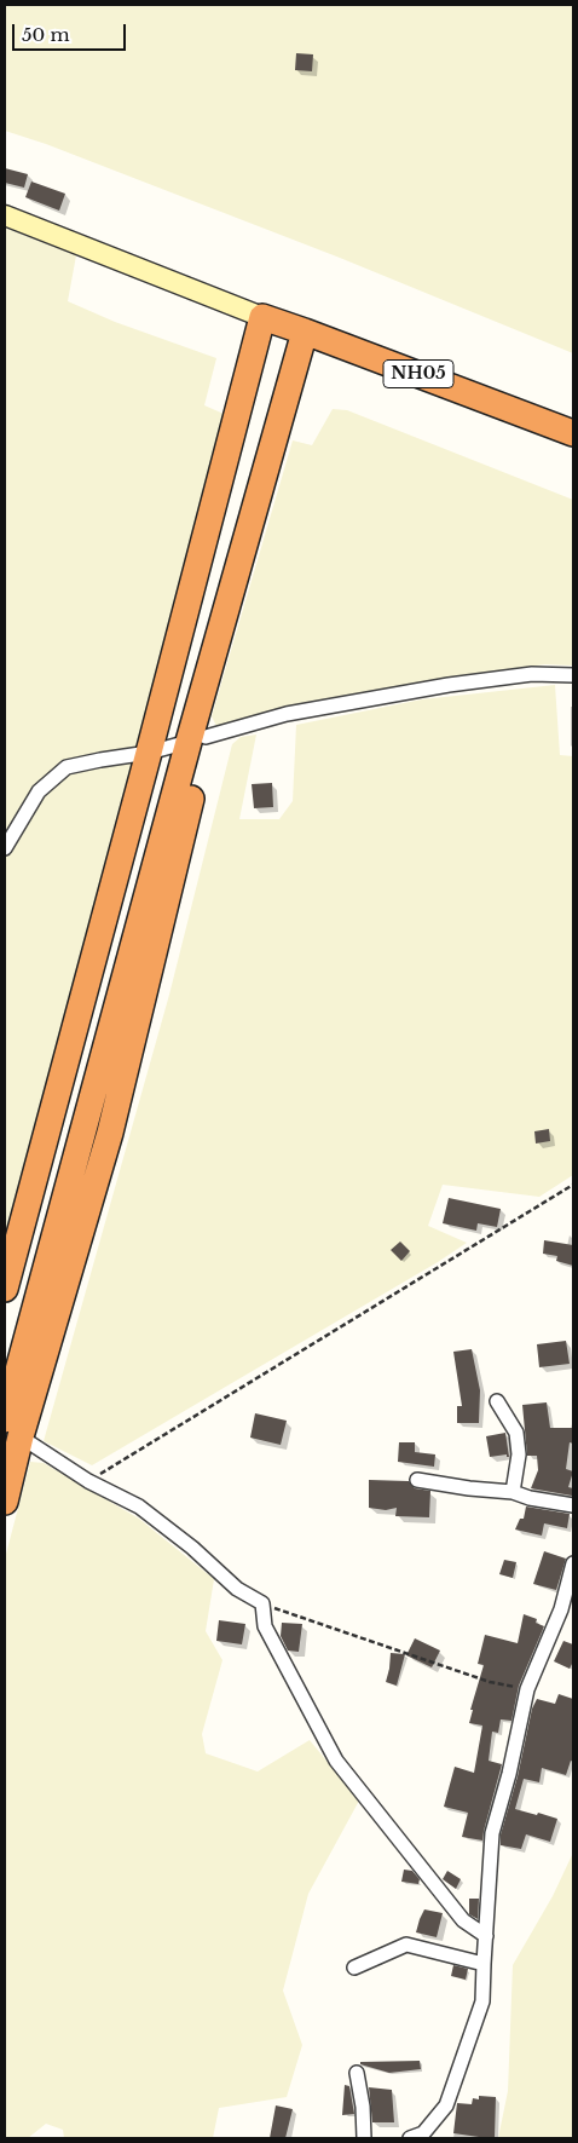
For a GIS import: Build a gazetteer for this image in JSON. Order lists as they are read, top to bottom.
{
  "streets": {
    "highway": ["NH05"]
  },
  "scale_bar": "50 m"
}
